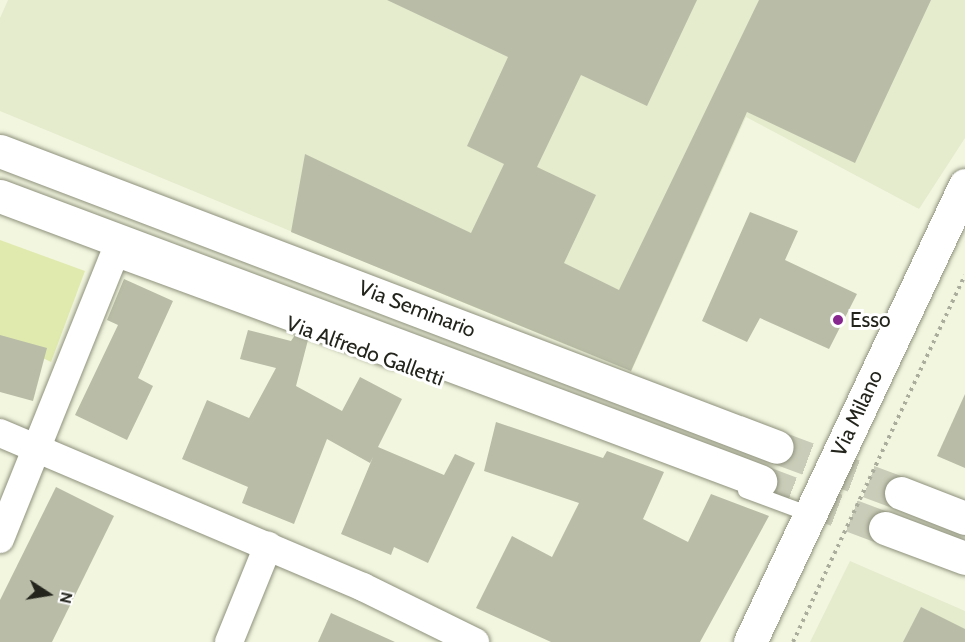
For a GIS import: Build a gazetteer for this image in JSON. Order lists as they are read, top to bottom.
{
  "streets": {
    "main road": ["Via Seminario", "Via Milano"],
    "street": ["Via Alfredo Galletti"]
  },
  "crossings": [
    ["Via Alfredo Galletti", "Via Milano"]
  ],
  "places": ["Esso"],
  "north": "right"
}
